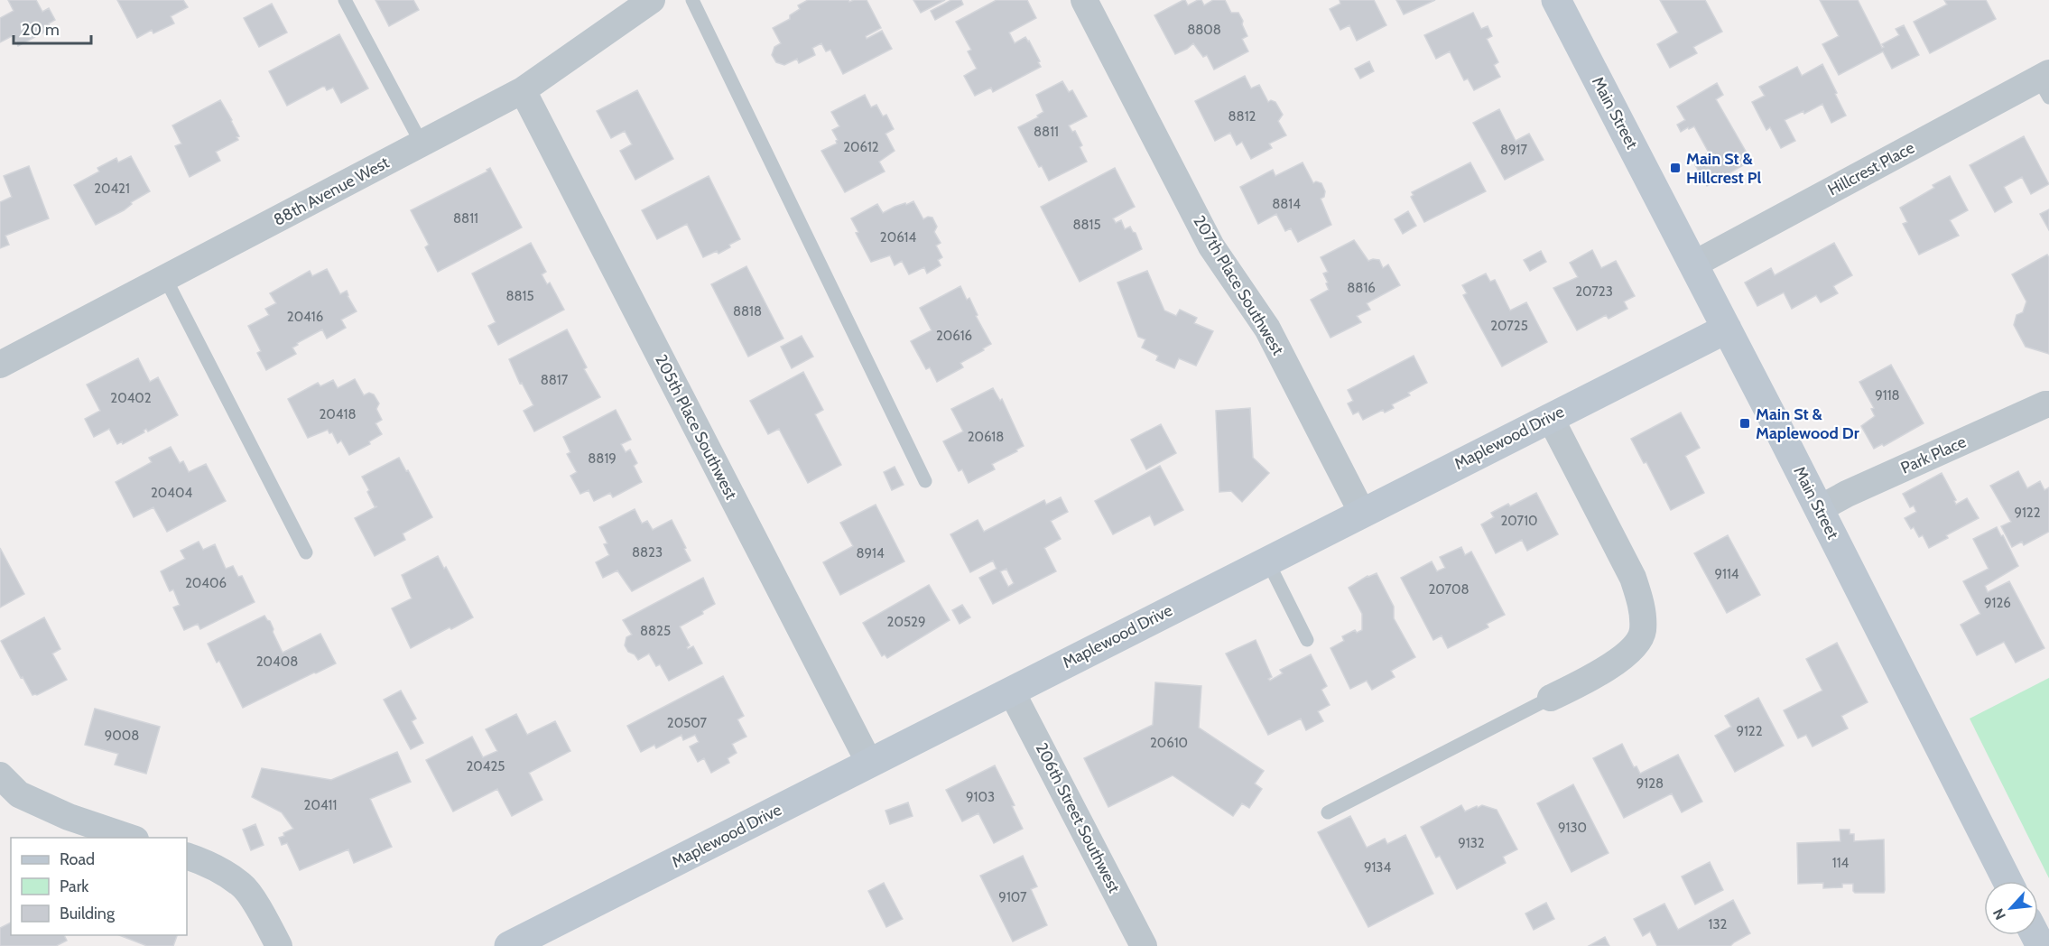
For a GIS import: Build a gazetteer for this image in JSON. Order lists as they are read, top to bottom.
{
  "streets": {
    "street": [
      "Main Street",
      "Hillcrest Place",
      "88th Avenue West",
      "207th Place Southwest",
      "205th Place Southwest",
      "Maplewood Drive",
      "Park Place",
      "206th Street Southwest"
    ]
  },
  "crossings": [
    ["Main Street", "Hillcrest Place"],
    ["Main Street", "Maplewood Drive"],
    ["Main Street", "Park Place"],
    ["88th Avenue West", "205th Place Southwest"],
    ["207th Place Southwest", "Maplewood Drive"],
    ["205th Place Southwest", "Maplewood Drive"],
    ["Maplewood Drive", "206th Street Southwest"]
  ],
  "places": {
    "transit": ["Main St & Hillcrest Pl", "Main St & Maplewood Dr"]
  },
  "house_numbers": [
    "8808",
    "8812",
    "8811",
    "20612",
    "8917",
    "20421",
    "8814",
    "8811",
    "8815",
    "20614",
    "8816",
    "20723",
    "8815",
    "8818",
    "20416",
    "20725",
    "20616",
    "8817",
    "9118",
    "20402",
    "20418",
    "20618",
    "8819",
    "20404",
    "9122",
    "20710",
    "8823",
    "8914",
    "9114",
    "20406",
    "20708",
    "9126",
    "20529",
    "8825",
    "20408",
    "20507",
    "9122",
    "9008",
    "20610",
    "20425",
    "9128",
    "9103",
    "20411",
    "9130",
    "9132",
    "114",
    "9134",
    "9107",
    "132"
  ],
  "legend": ["Road", "Park", "Building"],
  "scale_bar": "20 m",
  "north": "bottom left"
}
